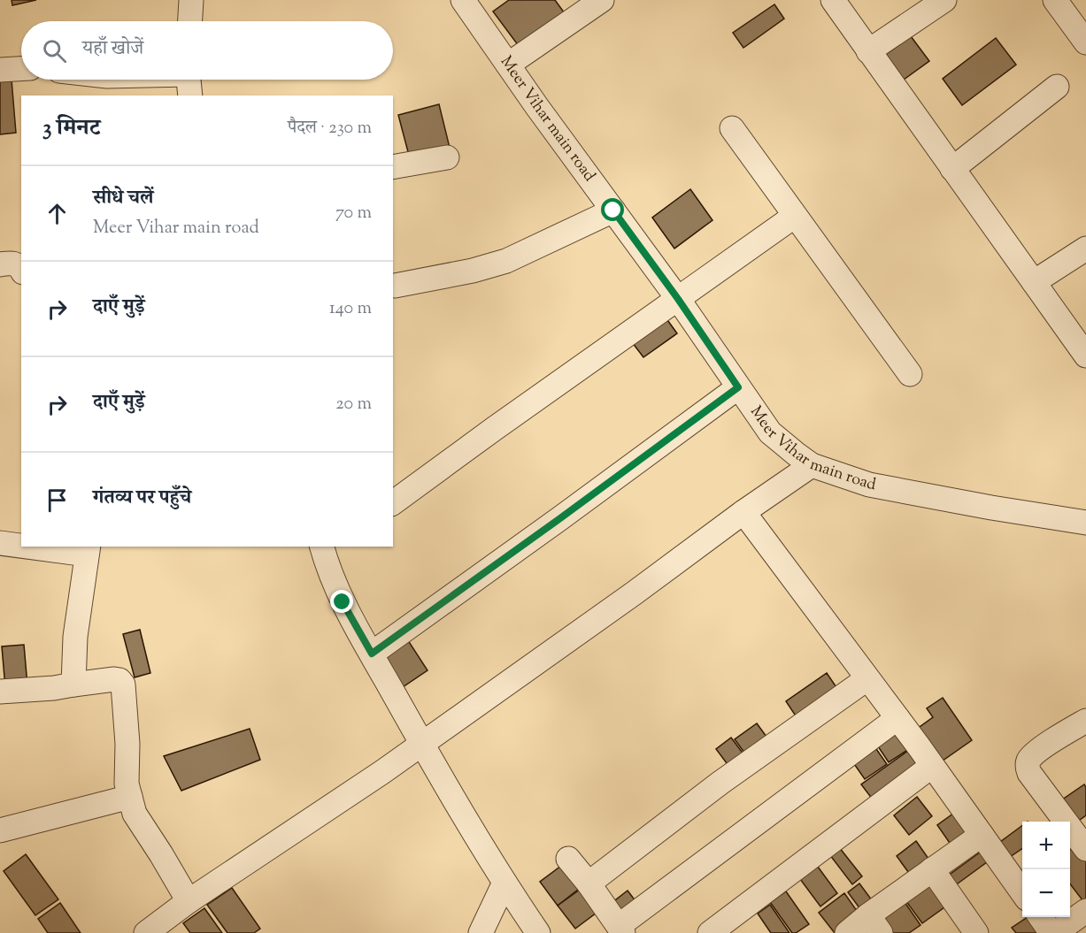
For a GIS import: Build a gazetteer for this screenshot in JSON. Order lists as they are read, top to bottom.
{
  "streets": {
    "street": ["Meer Vihar main road"]
  },
  "page": {
    "search": "यहाँ खोजें",
    "heading": ["3 मिनट", "पैदल · 230 m"],
    "list": [
      ["सीधे चलें", "Meer Vihar main road", "70 m"],
      ["दाएँ मुड़ें", "140 m"],
      ["दाएँ मुड़ें", "20 m"],
      "गंतव्य पर पहुँचे"
    ],
    "map_buttons": ["+", "−"]
  }
}
